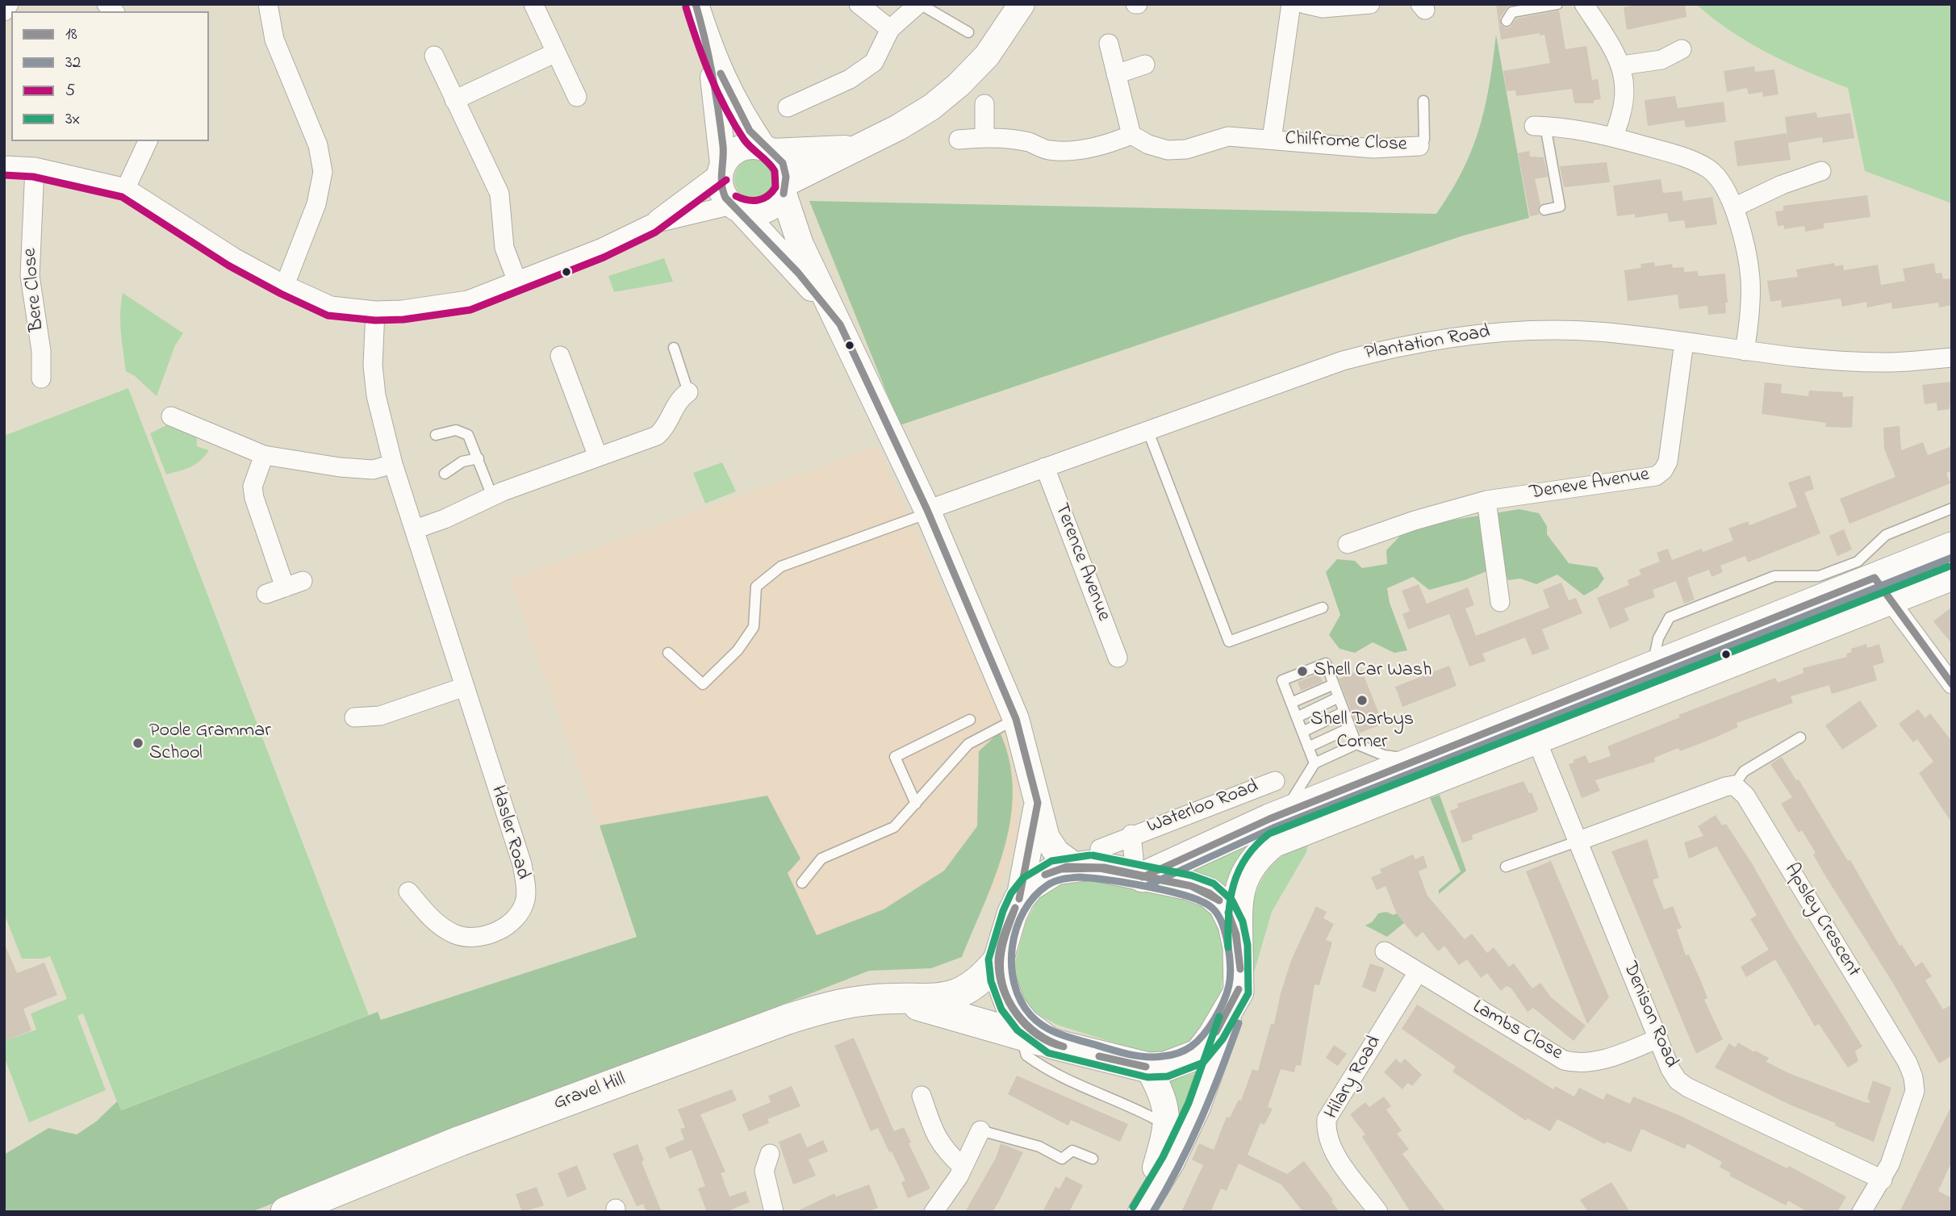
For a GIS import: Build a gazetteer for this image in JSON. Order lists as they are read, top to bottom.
{
  "streets": {
    "main road": ["Waterloo Road", "Gravel Hill"],
    "street": [
      "Chilfrome Close",
      "Bere Close",
      "Plantation Road",
      "Deneve Avenue",
      "Terence Avenue",
      "Hasler Road",
      "Apsley Crescent",
      "Denison Road",
      "Lambs Close",
      "Hilary Road"
    ]
  },
  "crossings": [
    ["Plantation Road", "Deneve Avenue"],
    ["Plantation Road", "Terence Avenue"],
    ["Waterloo Road", "Denison Road"],
    ["Apsley Crescent", "Denison Road"],
    ["Denison Road", "Lambs Close"],
    ["Lambs Close", "Hilary Road"]
  ],
  "places": ["Shell Car Wash", "Shell Darbys Corner", "Poole Grammar School"],
  "lines": [
    "transit line 18",
    "transit line 5",
    "transit line 32",
    "transit line 3x"
  ],
  "legend": [
    "18",
    "32",
    "5",
    "3x"
  ]
}
